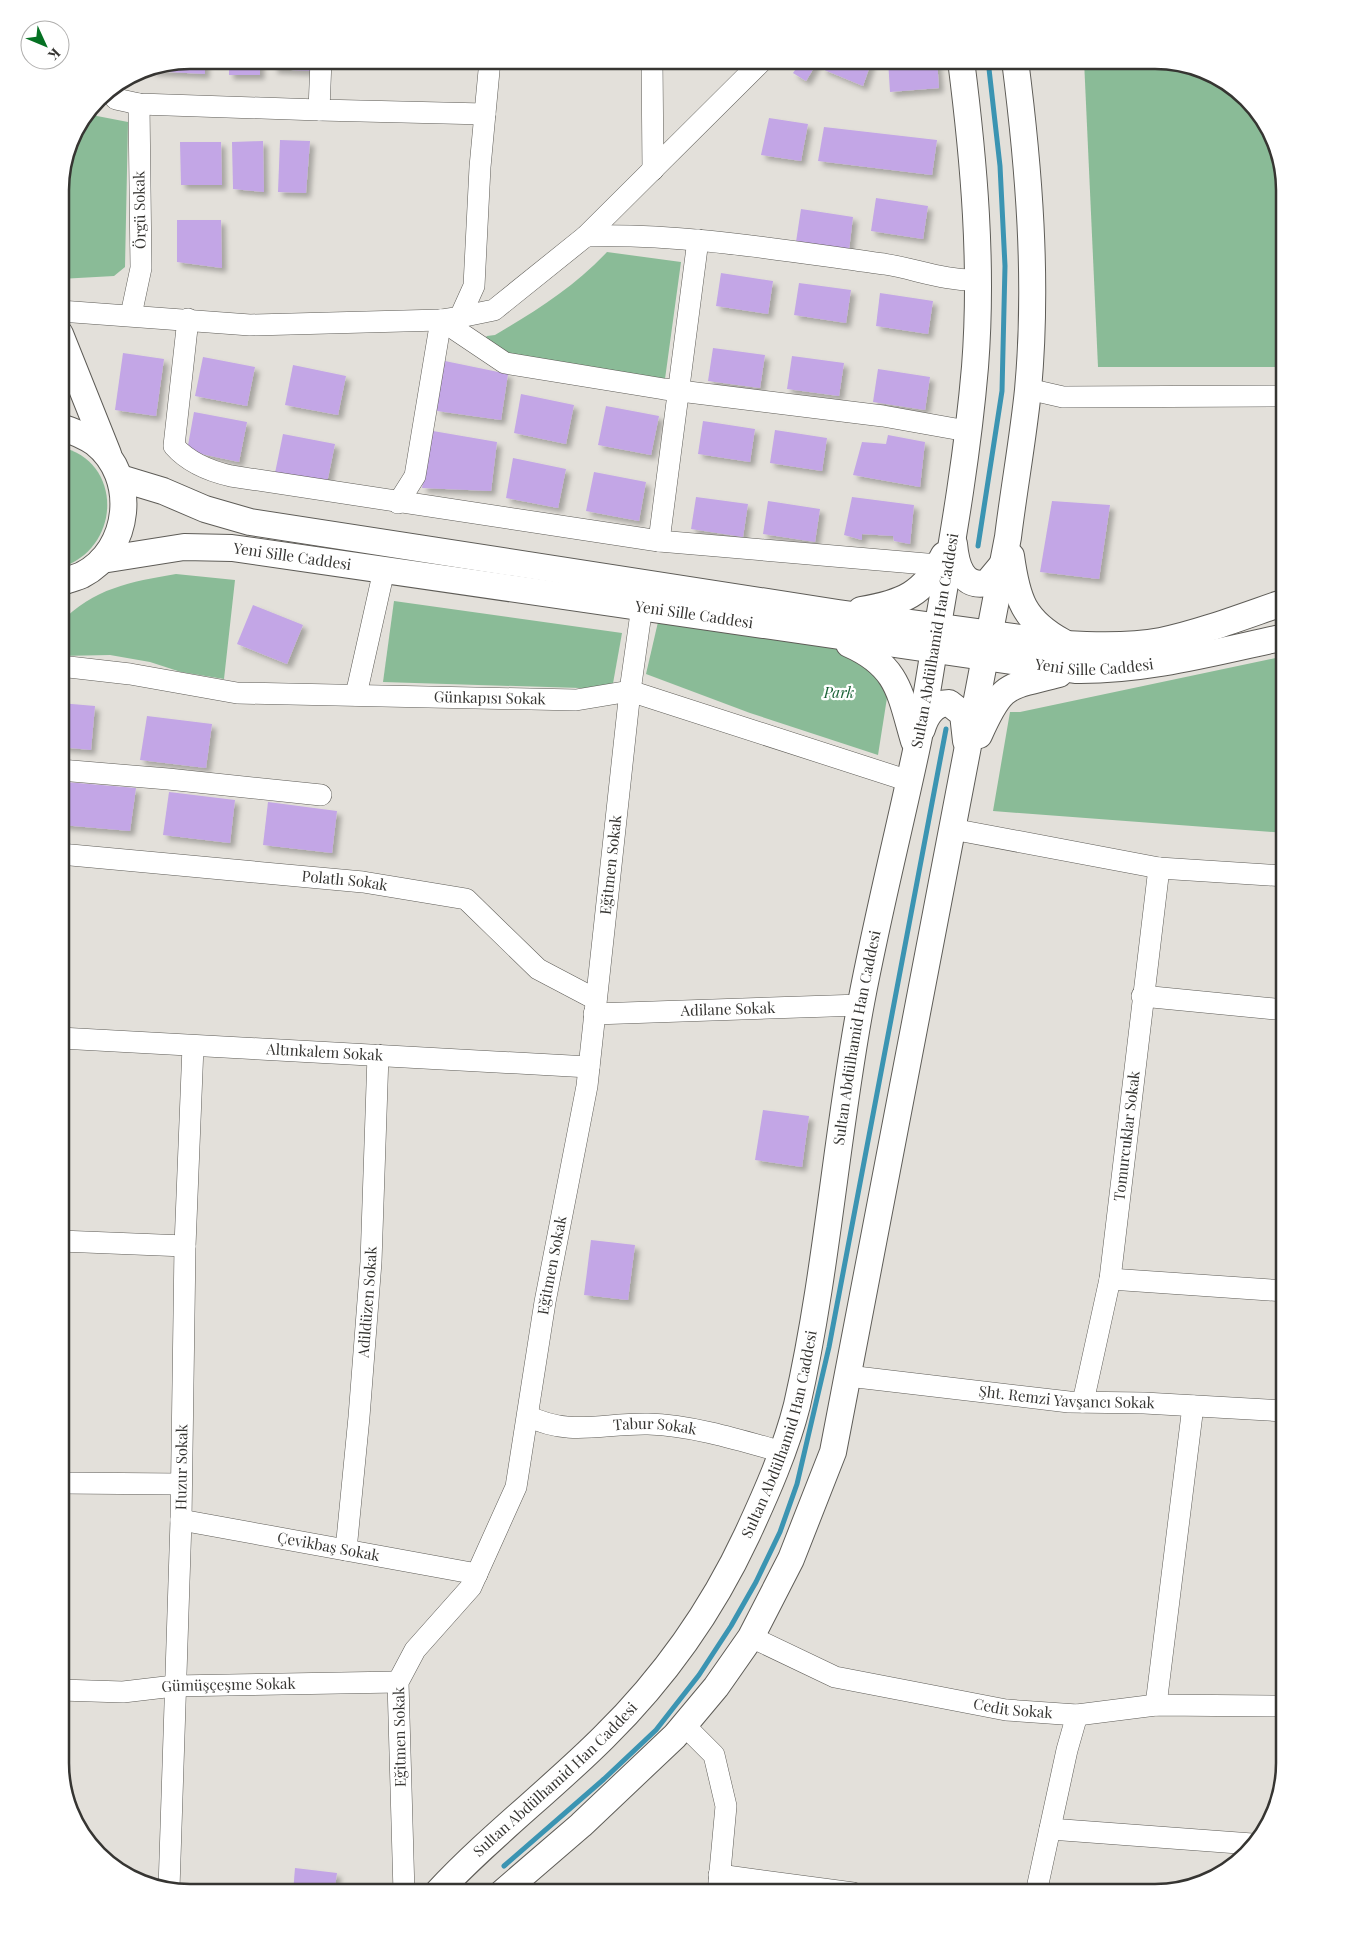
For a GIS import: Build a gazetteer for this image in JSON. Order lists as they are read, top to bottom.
{
  "streets": {
    "main road": ["Yeni Sille Caddesi", "Sultan Abdülhamid Han Caddesi"],
    "street": [
      "Örgü Sokak",
      "Günkapısı Sokak",
      "Eğitmen Sokak",
      "Polatlı Sokak",
      "Adilane Sokak",
      "Altınkalem Sokak",
      "Tomurcuklar Sokak",
      "Adildüzen Sokak",
      "Şht. Remzi Yavşancı Sokak",
      "Tabur Sokak",
      "Huzur Sokak",
      "Çevikbaş Sokak",
      "Gümüşçeşme Sokak",
      "Cedit Sokak"
    ]
  },
  "crossings": [
    ["Yeni Sille Caddesi", "Sultan Abdülhamid Han Caddesi"],
    ["Yeni Sille Caddesi", "Eğitmen Sokak"],
    ["Sultan Abdülhamid Han Caddesi", "Günkapısı Sokak"],
    ["Sultan Abdülhamid Han Caddesi", "Adilane Sokak"],
    ["Sultan Abdülhamid Han Caddesi", "Tabur Sokak"],
    ["Günkapısı Sokak", "Eğitmen Sokak"],
    ["Eğitmen Sokak", "Polatlı Sokak"],
    ["Eğitmen Sokak", "Adilane Sokak"],
    ["Eğitmen Sokak", "Altınkalem Sokak"],
    ["Eğitmen Sokak", "Tabur Sokak"],
    ["Eğitmen Sokak", "Çevikbaş Sokak"],
    ["Eğitmen Sokak", "Gümüşçeşme Sokak"],
    ["Polatlı Sokak", "Adilane Sokak"],
    ["Altınkalem Sokak", "Adildüzen Sokak"],
    ["Altınkalem Sokak", "Huzur Sokak"],
    ["Tomurcuklar Sokak", "Şht. Remzi Yavşancı Sokak"],
    ["Adildüzen Sokak", "Çevikbaş Sokak"],
    ["Huzur Sokak", "Çevikbaş Sokak"],
    ["Huzur Sokak", "Gümüşçeşme Sokak"]
  ],
  "parks": ["Park"],
  "north": "bottom right"
}
